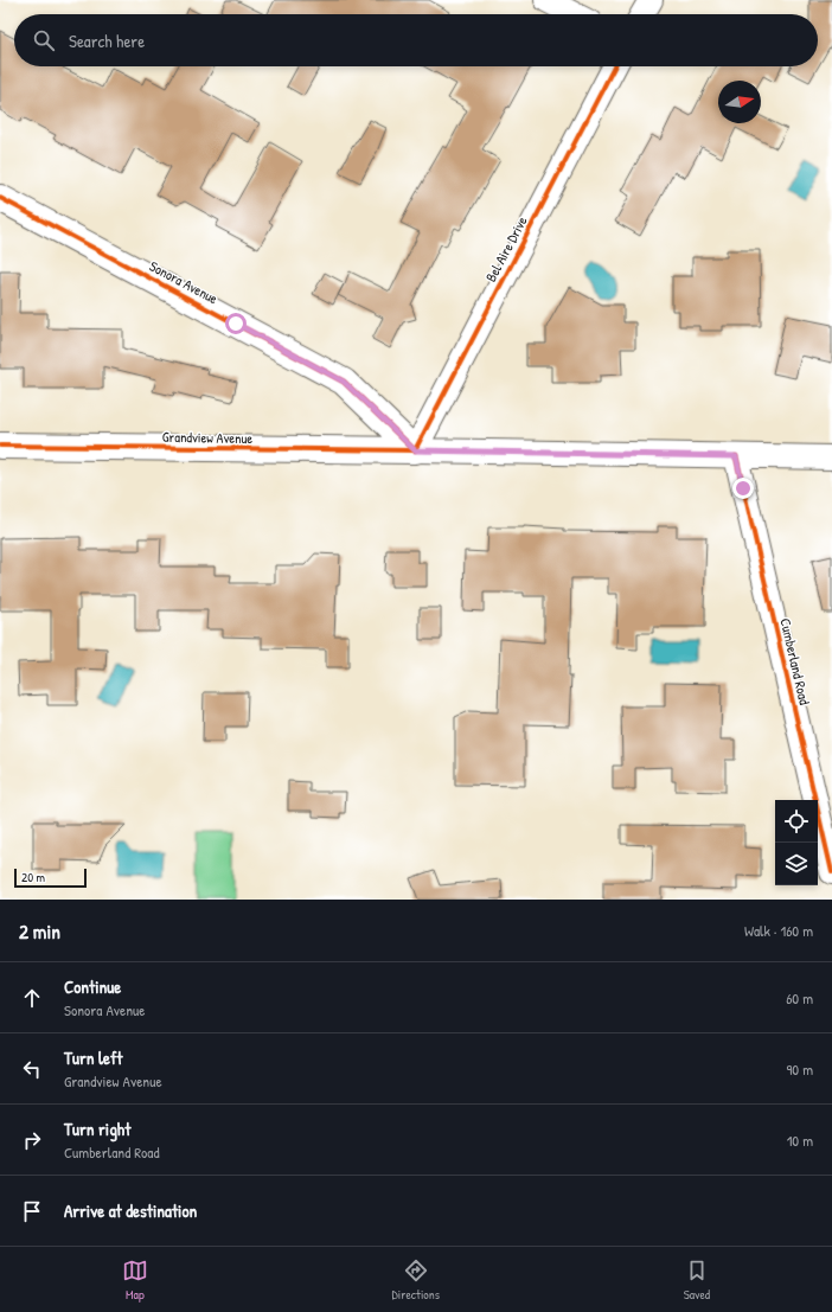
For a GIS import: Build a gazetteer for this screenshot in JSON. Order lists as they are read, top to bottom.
{
  "streets": {
    "street": [
      "Bel Aire Drive",
      "Sonora Avenue",
      "Grandview Avenue",
      "Cumberland Road"
    ]
  },
  "crossings": [
    ["Bel Aire Drive", "Sonora Avenue"],
    ["Bel Aire Drive", "Grandview Avenue"],
    ["Sonora Avenue", "Grandview Avenue"],
    ["Grandview Avenue", "Cumberland Road"]
  ],
  "scale_bar": "20 m",
  "north": "right",
  "page": {
    "search": "Search here",
    "scale": "20 m",
    "heading": ["2 min", "Walk · 160 m"],
    "list": [
      ["Continue", "Sonora Avenue", "60 m"],
      ["Turn left", "Grandview Avenue", "90 m"],
      ["Turn right", "Cumberland Road", "10 m"],
      "Arrive at destination"
    ],
    "nav": ["Map", "Directions", "Saved"]
  }
}
